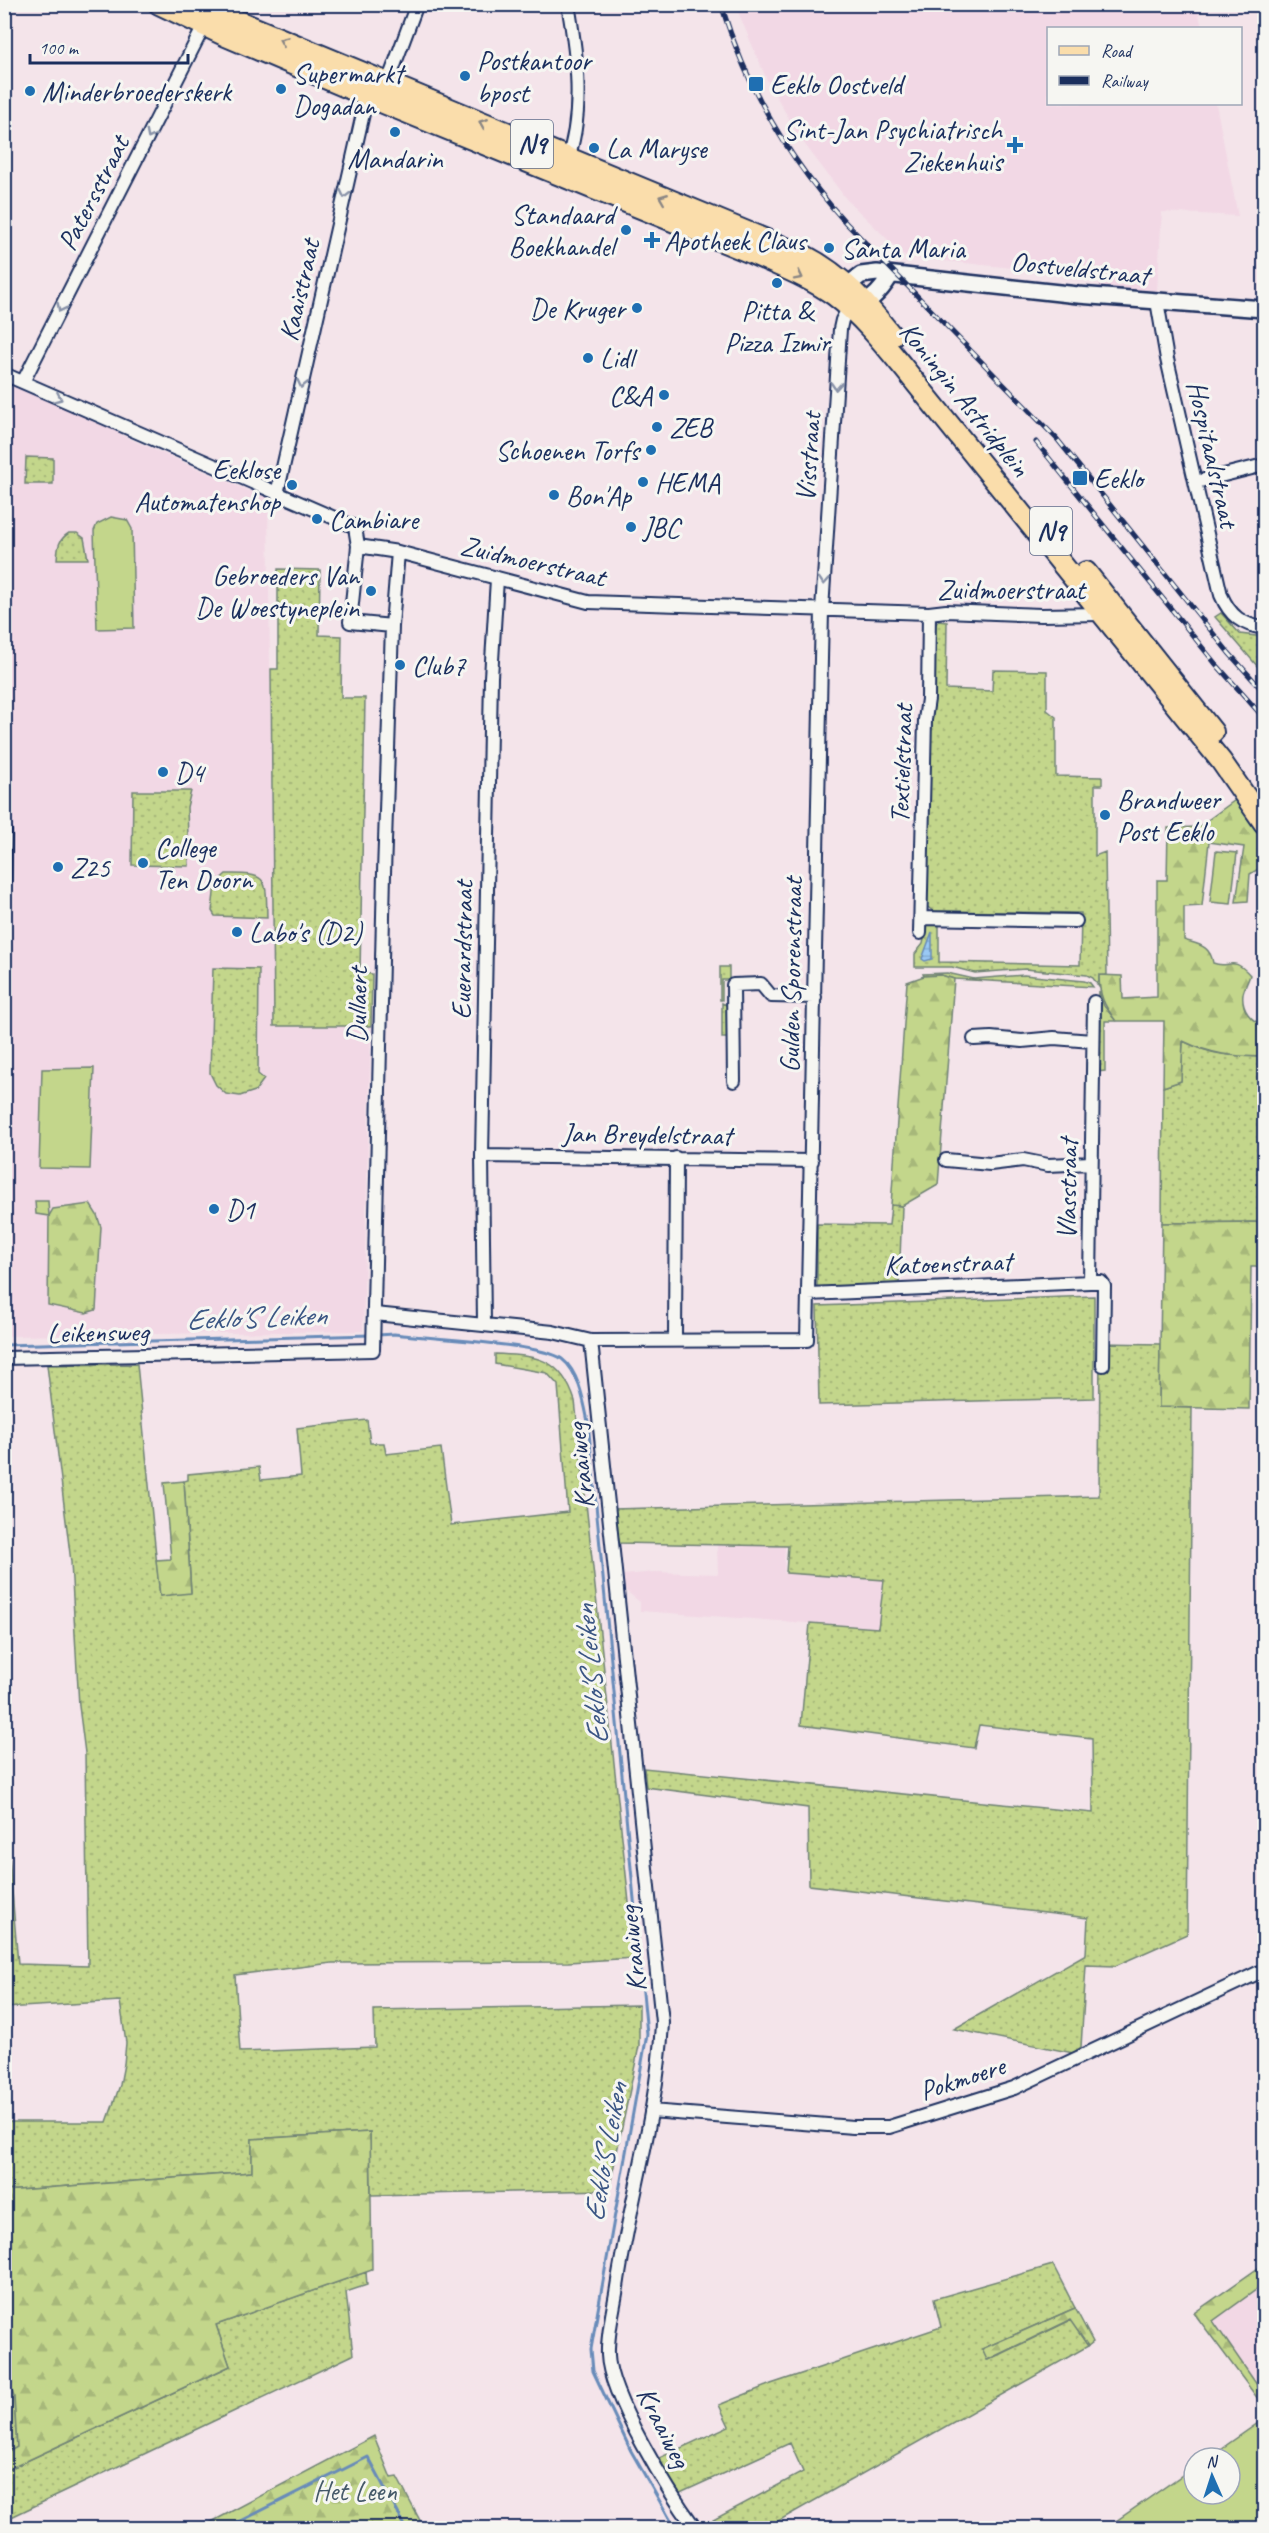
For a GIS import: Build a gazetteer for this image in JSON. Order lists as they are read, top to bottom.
{
  "streets": {
    "main road": ["N9", "Koningin Astridplein"],
    "street": [
      "Patersstraat",
      "Oostveldstraat",
      "Kaaistraat",
      "Hospitaalstraat",
      "Visstraat",
      "Zuidmoerstraat",
      "Textielstraat",
      "Euerardstraat",
      "Gulden Sporenstraat",
      "Dullaert",
      "Jan Breydelstraat",
      "Vlasstraat",
      "Katoenstraat",
      "Leikensweg",
      "Kraaiweg",
      "Pokmoere"
    ]
  },
  "crossings": [
    ["N9", "Patersstraat"],
    ["N9", "Oostveldstraat"],
    ["N9", "Kaaistraat"],
    ["N9", "Koningin Astridplein"],
    ["N9", "Visstraat"],
    ["N9", "Zuidmoerstraat"],
    ["Oostveldstraat", "Hospitaalstraat"],
    ["Koningin Astridplein", "Visstraat"],
    ["Koningin Astridplein", "Zuidmoerstraat"],
    ["Visstraat", "Zuidmoerstraat"],
    ["Visstraat", "Gulden Sporenstraat"],
    ["Zuidmoerstraat", "Textielstraat"],
    ["Zuidmoerstraat", "Euerardstraat"],
    ["Zuidmoerstraat", "Gulden Sporenstraat"],
    ["Euerardstraat", "Jan Breydelstraat"],
    ["Gulden Sporenstraat", "Jan Breydelstraat"],
    ["Gulden Sporenstraat", "Katoenstraat"],
    ["Dullaert", "Leikensweg"],
    ["Vlasstraat", "Katoenstraat"],
    ["Kraaiweg", "Pokmoere"]
  ],
  "one_way": ["Patersstraat", "Kaaistraat", "Visstraat"],
  "water": ["Eeklo'S Leiken"],
  "parks": ["Het Leen"],
  "places": {
    "other": [
      "Postkantoor bpost",
      "Supermarkt Dogadan",
      "Minderbroederskerk",
      "Mandarin",
      "La Maryse",
      "Standaard Boekhandel",
      "Santa Maria",
      "Pitta & Pizza Izmir",
      "De Kruger",
      "Lidl",
      "C&A",
      "ZEB",
      "Schoenen Torfs",
      "HEMA",
      "Eeklose Automatenshop",
      "Bon'Ap",
      "Cambiare",
      "JBC",
      "Gebroeders Van De Woestyneplein",
      "Club7",
      "D4",
      "Brandweer Post Eeklo",
      "College Ten Doorn",
      "Z25",
      "Labo's (D2)",
      "D1"
    ],
    "transit": ["Eeklo Oostveld", "Eeklo"],
    "health": ["Sint-Jan Psychiatrisch Ziekenhuis", "Apotheek Claus"]
  },
  "legend": ["Road", "Railway"],
  "scale_bar": "100 m",
  "north": "top"
}
